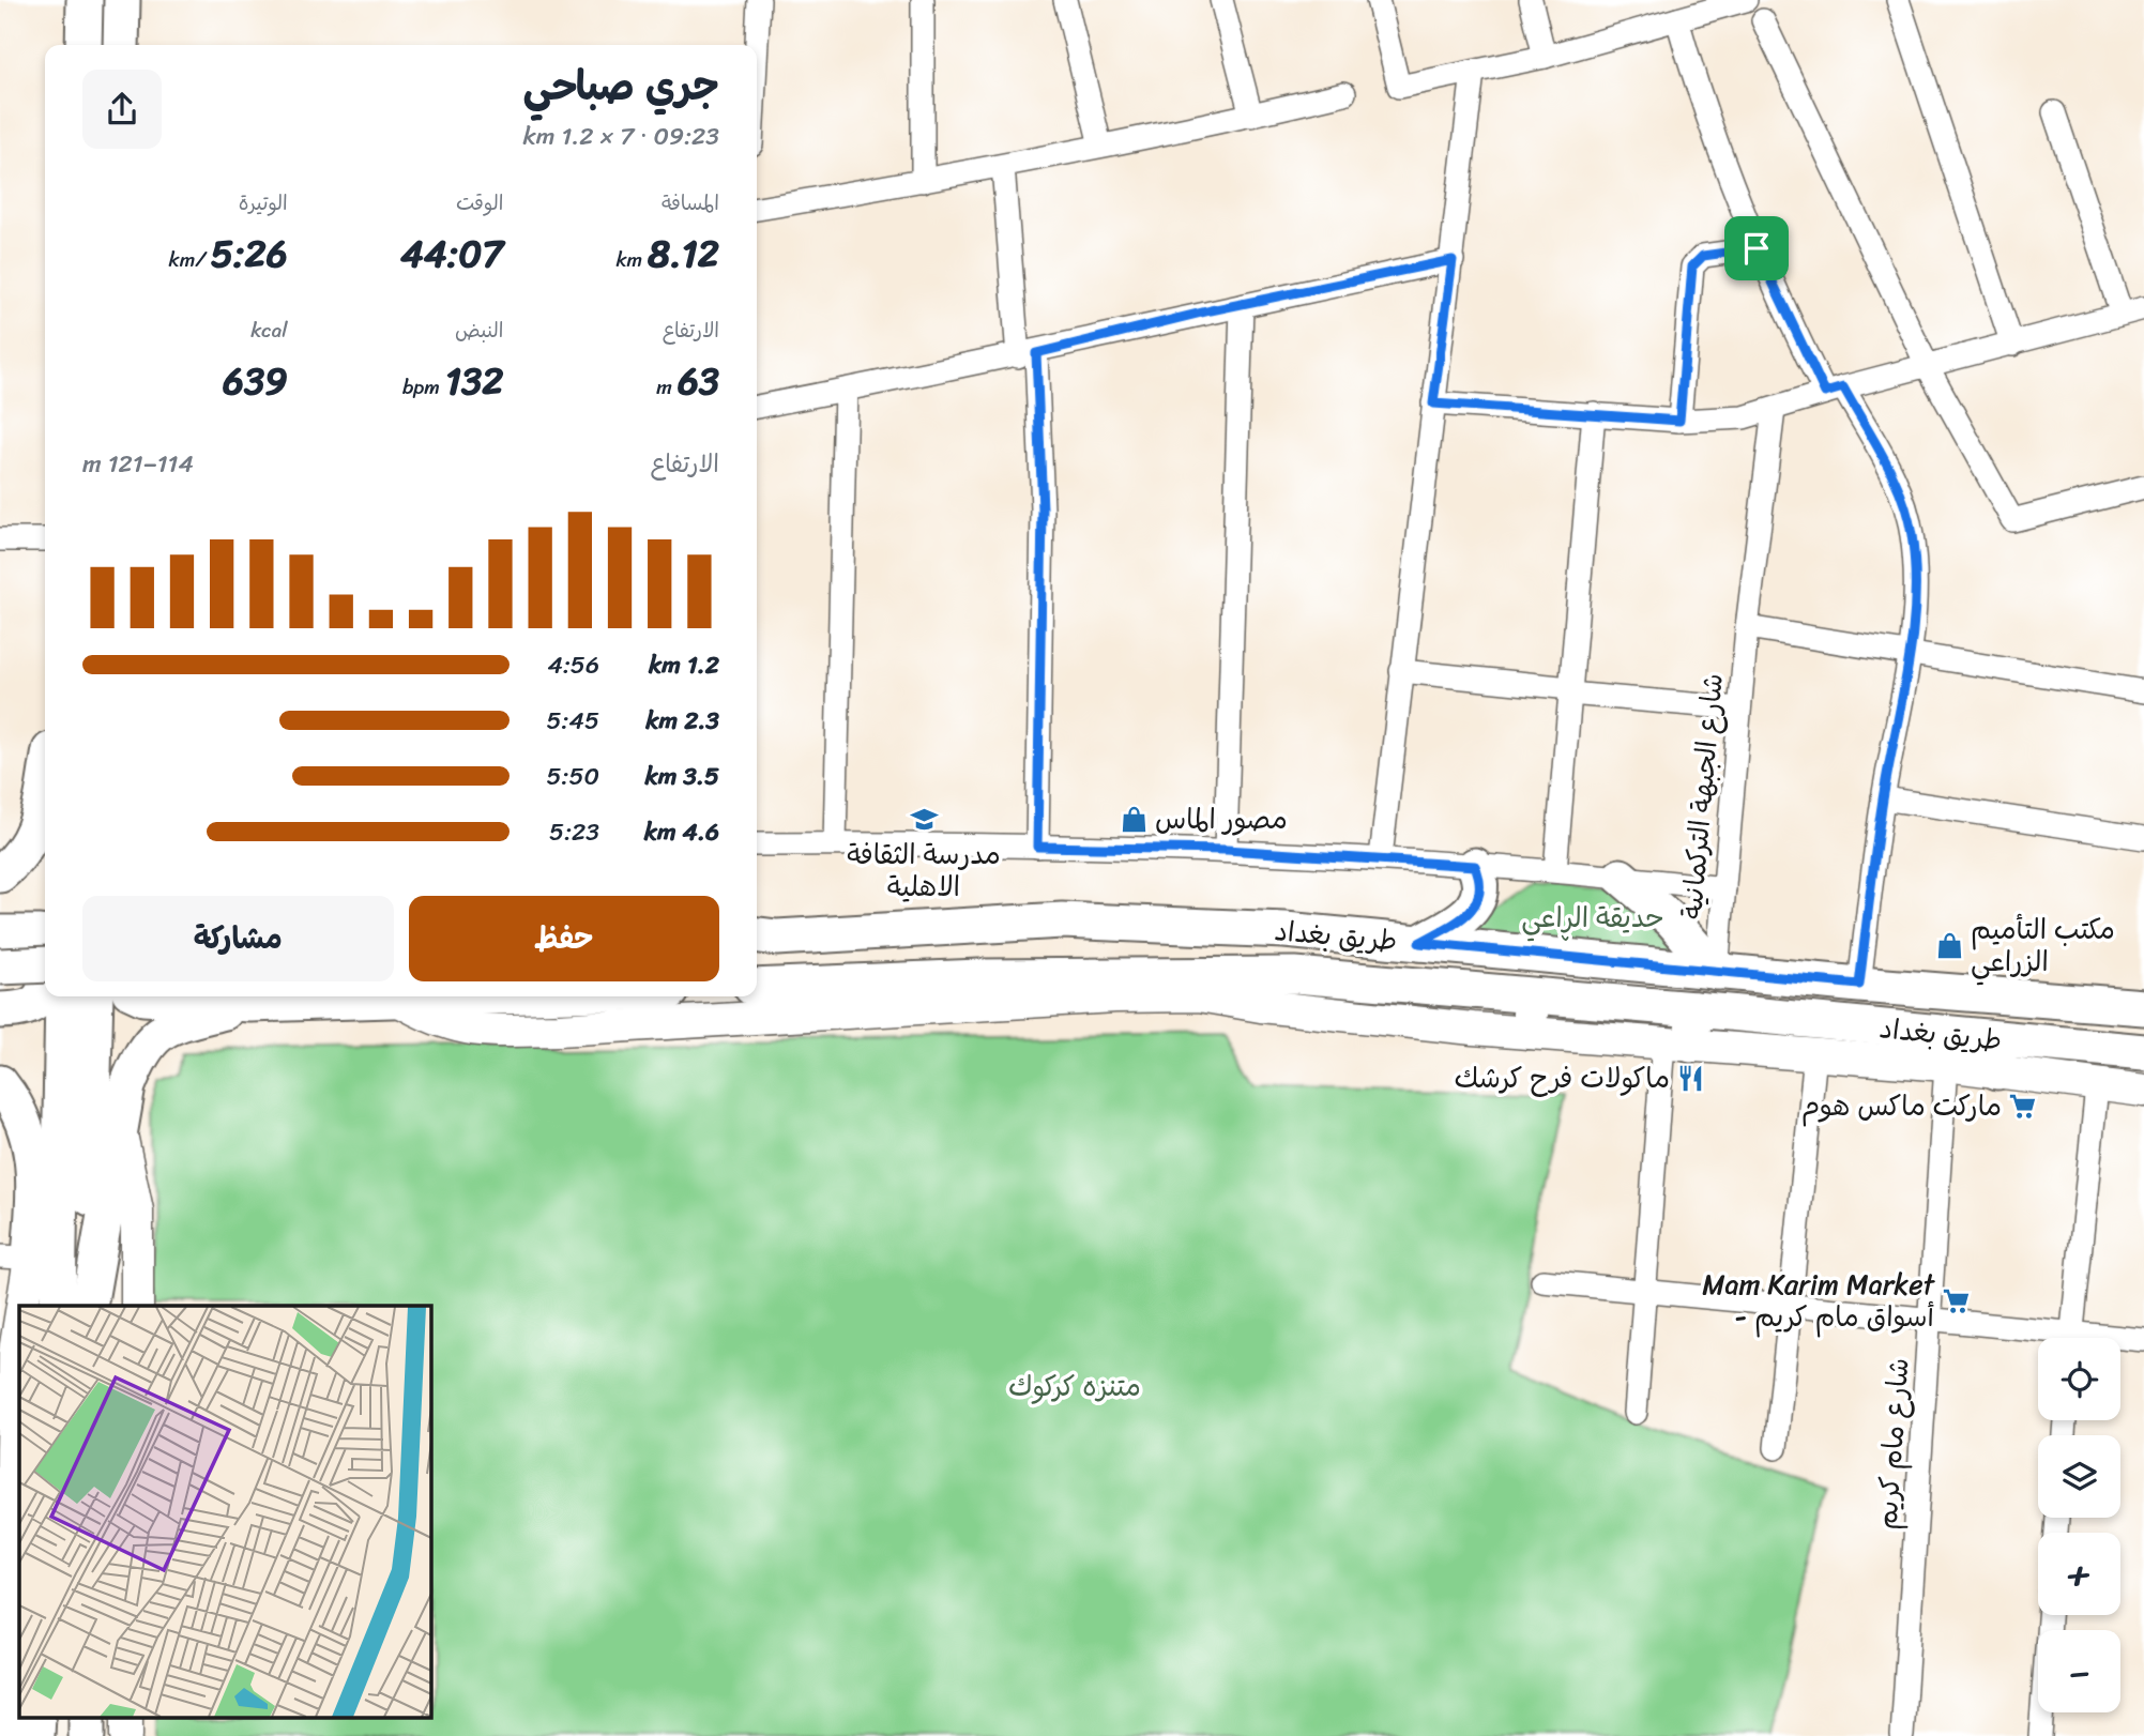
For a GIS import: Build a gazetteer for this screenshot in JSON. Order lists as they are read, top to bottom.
{
  "streets": {
    "main road": ["طريق بغداد"],
    "street": ["شارع الجبهة التركمانية", "شارع مام كريم"]
  },
  "crossings": [
    ["شارع الجبهة التركمانية", "طريق بغداد"]
  ],
  "parks": ["حدیقة الڕاعي", "متنزه كركوك"],
  "places": {
    "shop": ["مصور الماس", "مكتب التأميم الزراعي"],
    "school or university": ["مدرسة الثقافة الاهلية"],
    "restaurant": ["ماكولات فرح كرشك"],
    "supermarket": ["ماركت ماكس هوم", "Mam Karim Market - أسواق مام كريم"]
  },
  "page": {
    "heading": ["جري صباحي", "09:23 · 7 × 1.2 km"],
    "stats": [
      ["المسافة", "8.12 km"],
      ["الوقت", "44:07"],
      ["الوتيرة", "5:26 /km"],
      ["الارتفاع", "63 m"],
      ["النبض", "132 bpm"],
      ["kcal", "639"]
    ],
    "chart": ["الارتفاع", "114–121 m"],
    "list": [
      {
        "name": "1.2 km",
        "note": "4:56"
      },
      {
        "name": "2.3 km",
        "note": "5:45"
      },
      {
        "name": "3.5 km",
        "note": "5:50"
      },
      {
        "name": "4.6 km",
        "note": "5:23"
      }
    ],
    "buttons": ["حفظ", "مشاركة"],
    "map_buttons": ["+", "−"]
  }
}
